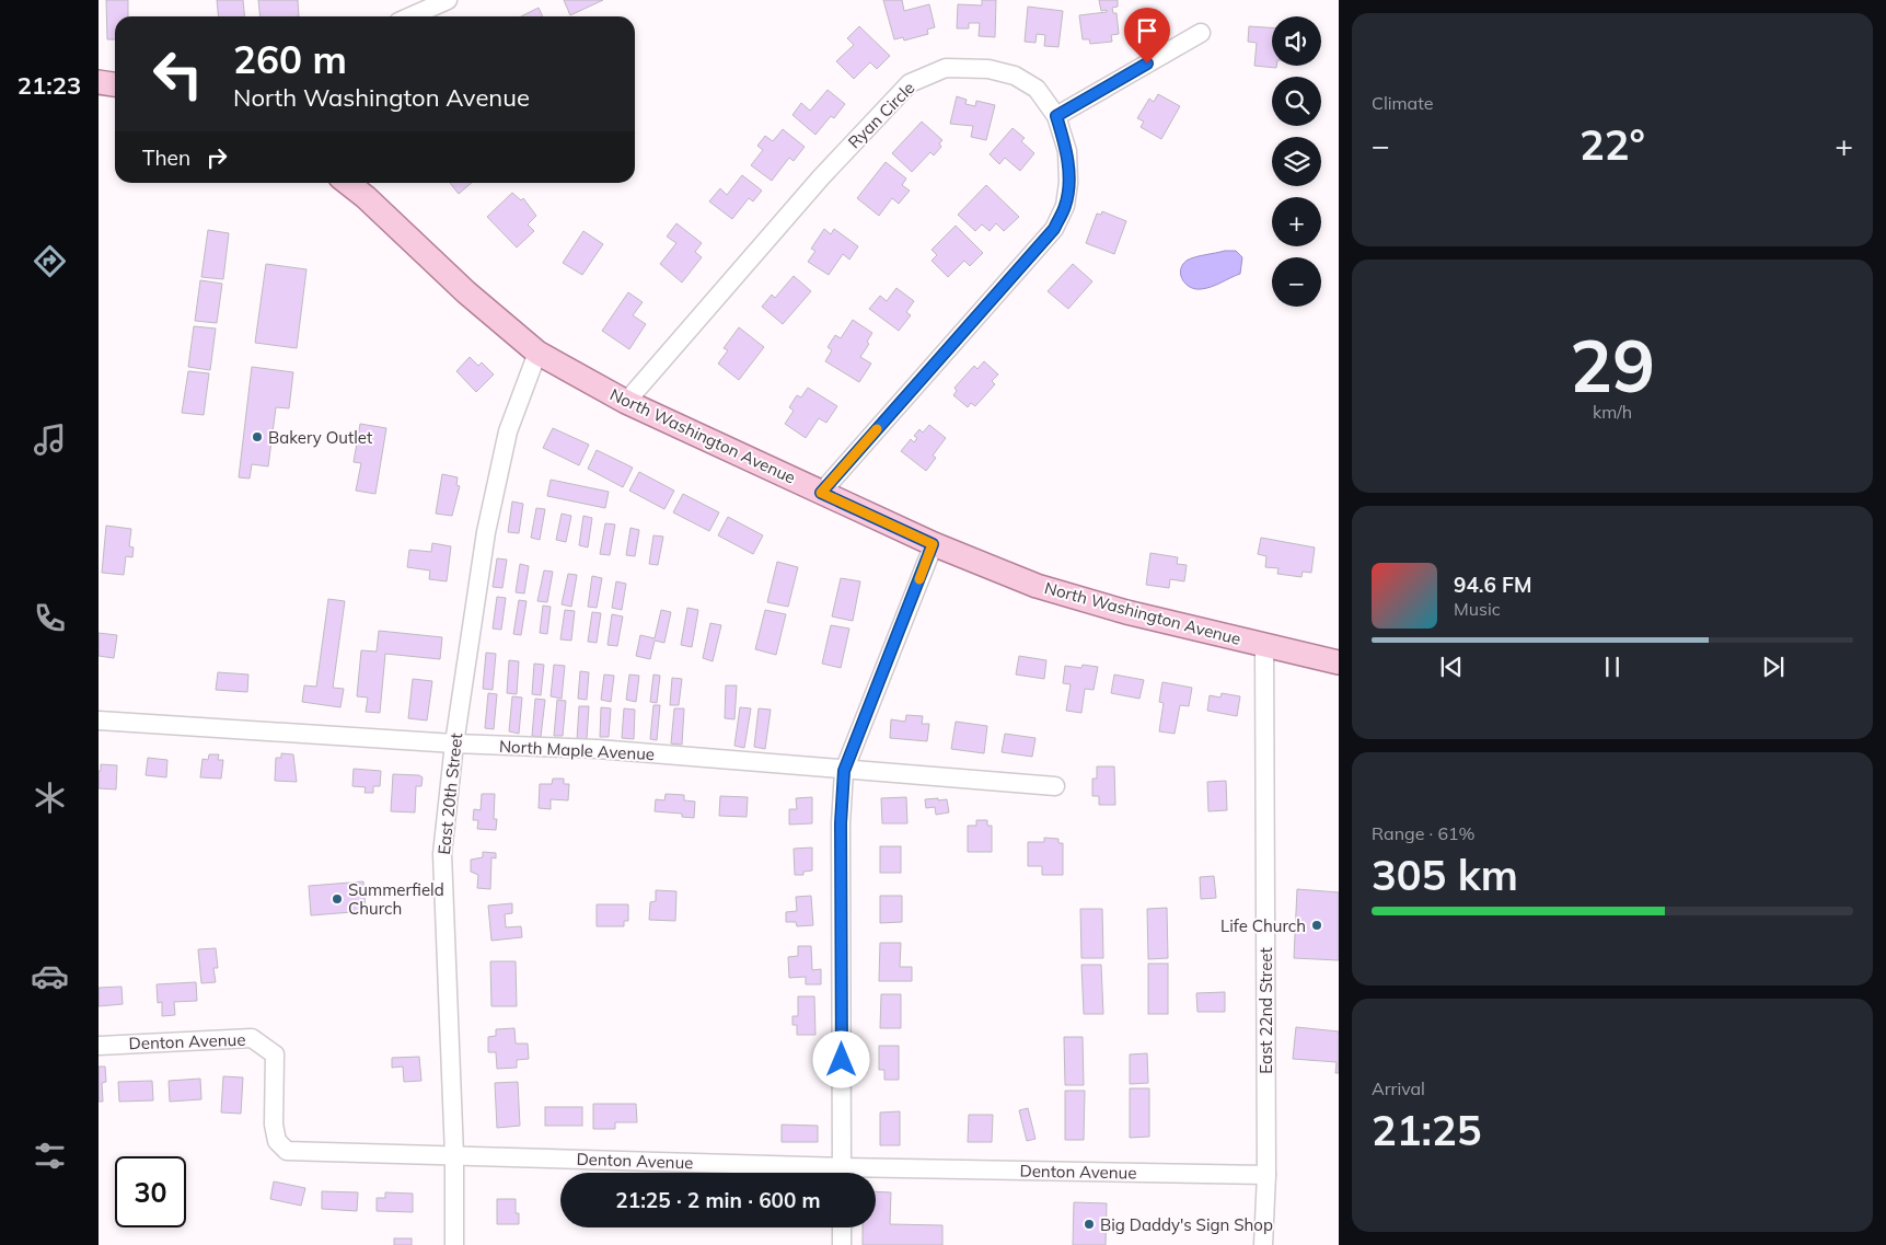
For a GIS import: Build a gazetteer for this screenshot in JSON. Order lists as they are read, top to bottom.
{
  "streets": {
    "main road": ["North Washington Avenue"],
    "street": [
      "Ryan Circle",
      "North Maple Avenue",
      "East 20th Street",
      "East 22nd Street",
      "Denton Avenue"
    ]
  },
  "crossings": [
    ["Ryan Circle", "North Washington Avenue"],
    ["North Washington Avenue", "East 20th Street"],
    ["North Washington Avenue", "East 22nd Street"],
    ["North Maple Avenue", "East 20th Street"],
    ["East 20th Street", "Denton Avenue"],
    ["East 22nd Street", "Denton Avenue"]
  ],
  "places": [
    "Bakery Outlet",
    "Summerfield Church",
    "Life Church",
    "Big Daddy's Sign Shop"
  ],
  "page": {
    "tabs": "21:23",
    "tile": [
      "Climate",
      ["29", "km/h"],
      ["Range · 61%", "305 km"],
      ["Arrival", "21:25"]
    ],
    "map_buttons": ["+", "−"],
    "turn": ["260 m", "North Washington Avenue"],
    "heat": ["−", "22°", "+"],
    "then": "Then",
    "song": ["94.6 FM", "Music"],
    "limit": "30",
    "trip": "21:25 · 2 min · 600 m"
  }
}
